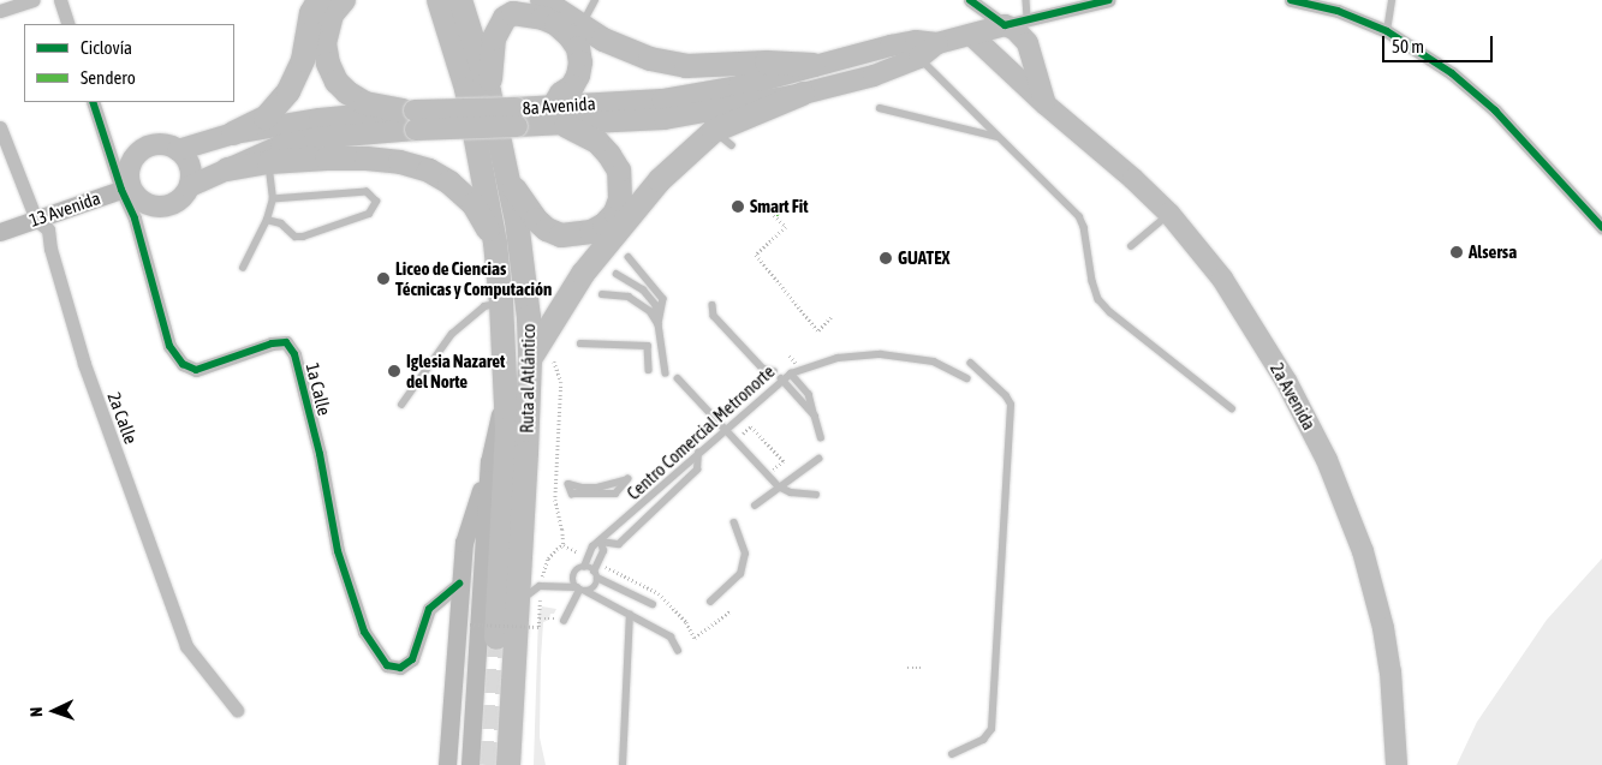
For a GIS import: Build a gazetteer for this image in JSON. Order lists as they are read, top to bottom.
{
  "streets": {
    "highway": ["Ruta al Atlántico"],
    "main road": ["8a Avenida", "13 Avenida", "2a Avenida"],
    "street": ["1a Calle", "2a Calle"],
    "lane": ["Centro Comercial Metronorte"]
  },
  "crossings": [
    ["8a Avenida", "13 Avenida"],
    ["8a Avenida", "1a Calle"],
    ["8a Avenida", "2a Avenida"],
    ["13 Avenida", "1a Calle"],
    ["13 Avenida", "2a Calle"]
  ],
  "places": [
    "Smart Fit",
    "Alsersa",
    "GUATEX",
    "Liceo de Ciencias Técnicas y Computación",
    "Iglesia Nazaret del Norte"
  ],
  "legend": ["Ciclovía", "Sendero"],
  "scale_bar": "50 m",
  "north": "left"
}
